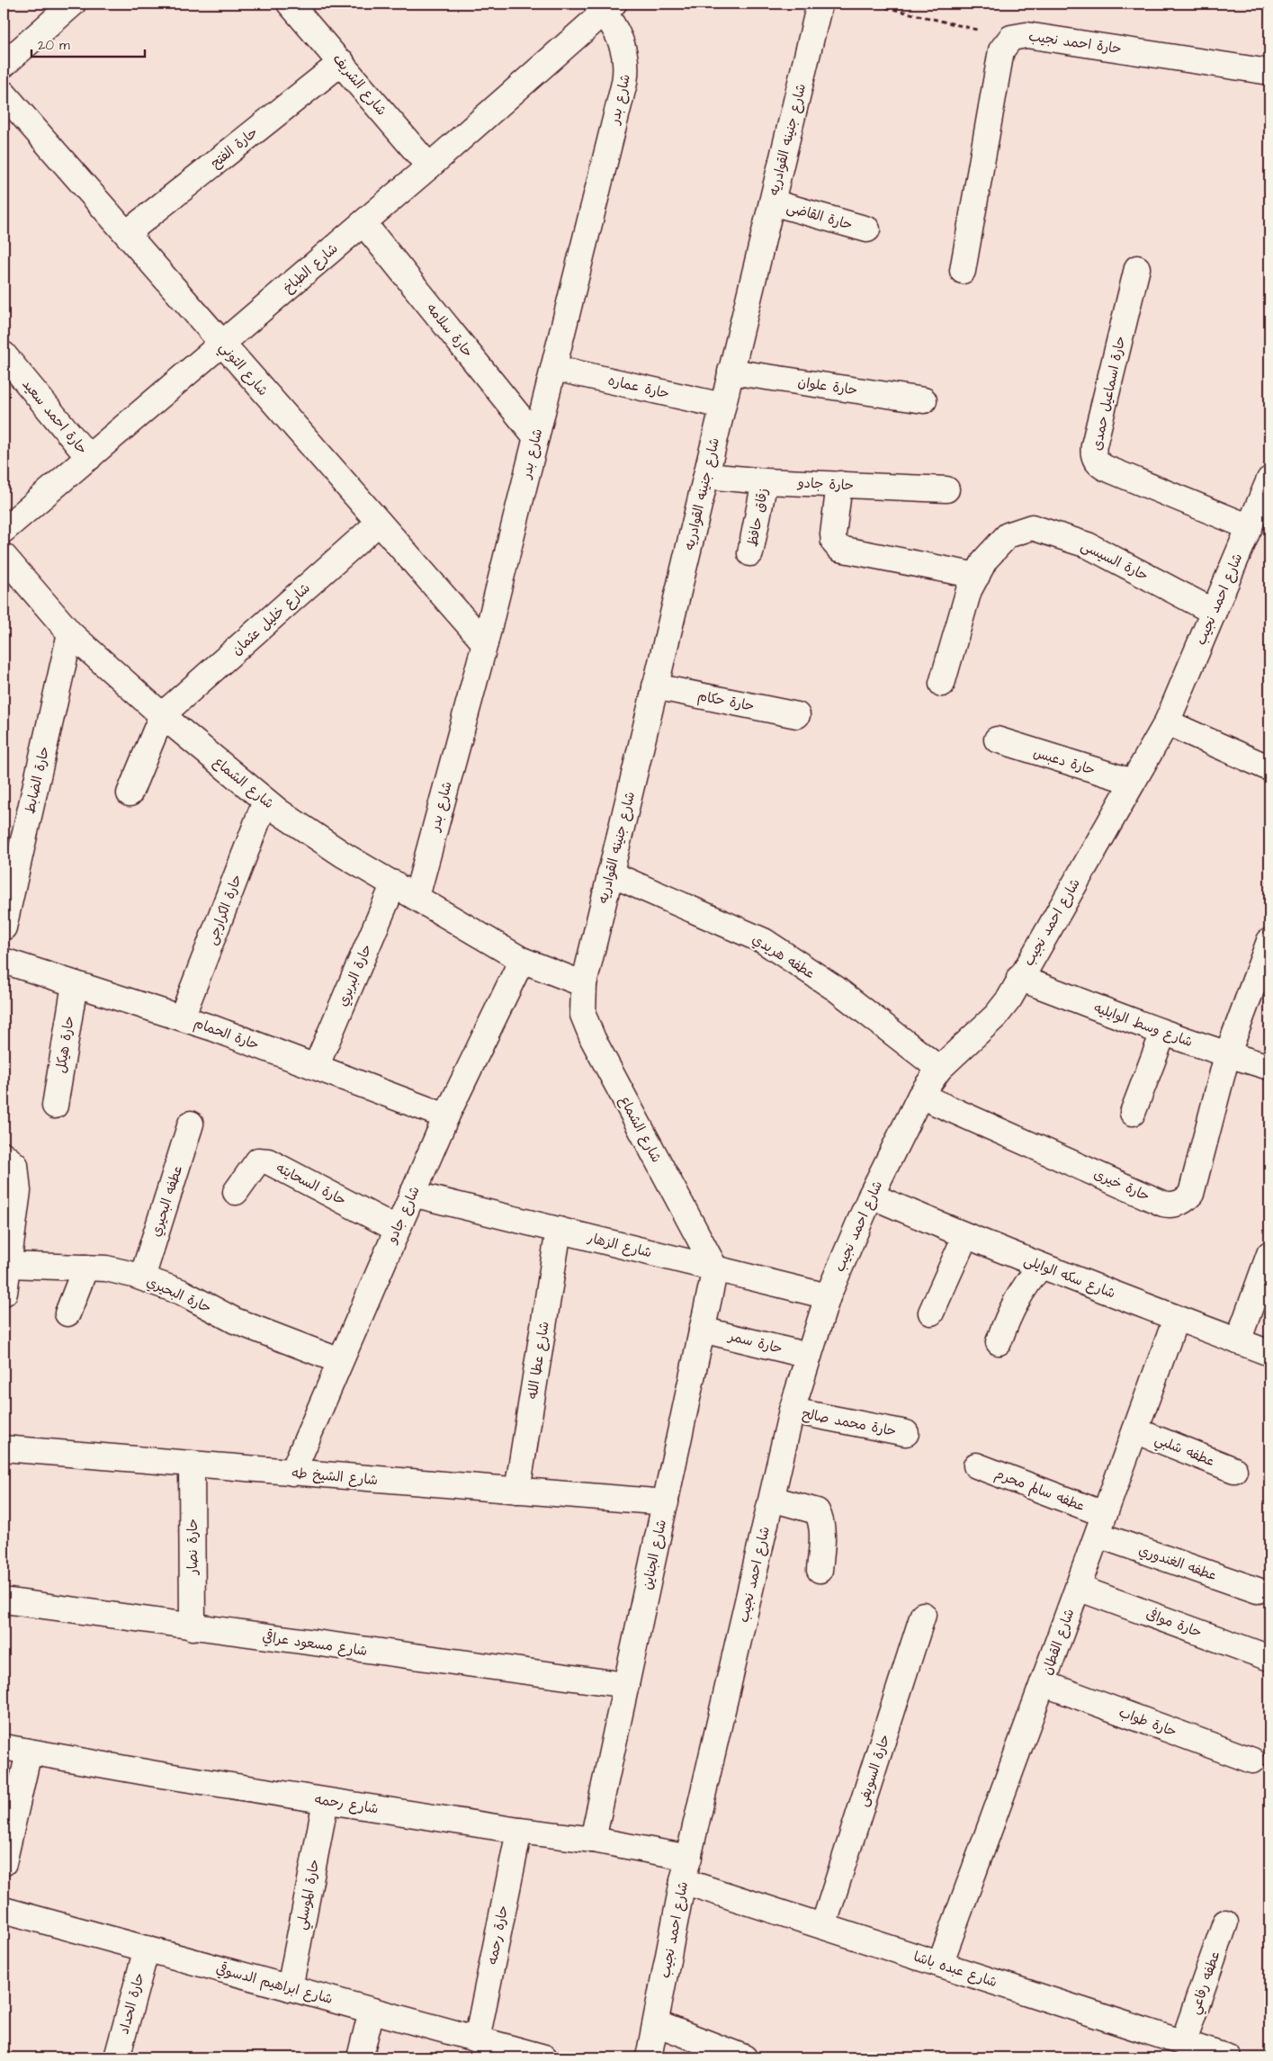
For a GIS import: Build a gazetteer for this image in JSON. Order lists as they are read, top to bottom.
{
  "streets": {
    "street": [
      "حارة احمد نجيب",
      "شارع الشريف",
      "شارع بدر",
      "شارع جنينه القوادريه",
      "حارة الفتح",
      "حارة القاضى",
      "شارع الطباخ",
      "حارة سلامه",
      "شارع التوني",
      "حارة علوان",
      "حارة عماره",
      "حارة اسماعيل حمدى",
      "حارة احمد سعيد",
      "حارة جادو",
      "زقاق حافظ",
      "حارة السيسى",
      "شارع احمد نجيب",
      "شارع خليل عثمان",
      "حارة حكام",
      "حارة دعبس",
      "حارة الضابط",
      "شارع الشماع",
      "حارة الكرارجى",
      "عطفه هريدي",
      "حارة البربري",
      "شارع وسط الوايليه",
      "حارة الحمام",
      "حارة هيكل",
      "حارة السحايته",
      "حارة خيرى",
      "عطفه البحيري",
      "شارع جادو",
      "شارع الزهار",
      "شارع سكه الوايلى",
      "حارة البحيري",
      "حارة سمر",
      "شارع عطا الله",
      "حارة محمد صالح",
      "عطفه شلبي",
      "شارع الشيخ طه",
      "عطفه سالم محرم",
      "حارة نصار",
      "شارع الجناين",
      "عطفه الغندوري",
      "حارة موافى",
      "شارع القطان",
      "شارع مسعود عراقي",
      "حارة طواب",
      "حارة السويفى",
      "شارع رحمه",
      "حارة الموسلي",
      "حارة رحمه",
      "شارع عبده باشا",
      "عطفه رفاعي",
      "شارع ابراهيم الدسوقي",
      "حارة الحداد"
    ]
  },
  "crossings": [
    ["شارع الشريف", "حارة الفتح"],
    ["شارع الشريف", "شارع الطباخ"],
    ["شارع بدر", "شارع الطباخ"],
    ["شارع بدر", "حارة سلامه"],
    ["شارع بدر", "شارع التوني"],
    ["شارع بدر", "حارة عماره"],
    ["شارع بدر", "شارع الشماع"],
    ["شارع جنينه القوادريه", "حارة القاضى"],
    ["شارع جنينه القوادريه", "حارة علوان"],
    ["شارع جنينه القوادريه", "حارة عماره"],
    ["شارع جنينه القوادريه", "حارة جادو"],
    ["شارع جنينه القوادريه", "حارة حكام"],
    ["شارع جنينه القوادريه", "شارع الشماع"],
    ["شارع جنينه القوادريه", "عطفه هريدي"],
    ["حارة الفتح", "شارع التوني"],
    ["شارع الطباخ", "حارة سلامه"],
    ["شارع الطباخ", "شارع التوني"],
    ["شارع الطباخ", "حارة احمد سعيد"],
    ["شارع التوني", "شارع خليل عثمان"],
    ["حارة اسماعيل حمدى", "شارع احمد نجيب"],
    ["حارة جادو", "زقاق حافظ"],
    ["حارة السيسى", "شارع احمد نجيب"],
    ["شارع احمد نجيب", "حارة دعبس"],
    ["شارع احمد نجيب", "عطفه هريدي"],
    ["شارع احمد نجيب", "شارع وسط الوايليه"],
    ["شارع احمد نجيب", "حارة خيرى"],
    ["شارع احمد نجيب", "شارع الزهار"],
    ["شارع احمد نجيب", "شارع سكه الوايلى"],
    ["شارع احمد نجيب", "حارة سمر"],
    ["شارع احمد نجيب", "حارة محمد صالح"],
    ["شارع احمد نجيب", "شارع رحمه"],
    ["شارع احمد نجيب", "شارع عبده باشا"],
    ["شارع خليل عثمان", "شارع الشماع"],
    ["حارة الضابط", "شارع الشماع"],
    ["شارع الشماع", "حارة الكرارجى"],
    ["شارع الشماع", "حارة البربري"],
    ["شارع الشماع", "شارع جادو"],
    ["شارع الشماع", "شارع الزهار"],
    ["شارع الشماع", "شارع الجناين"],
    ["حارة الكرارجى", "حارة الحمام"],
    ["حارة البربري", "حارة الحمام"],
    ["شارع وسط الوايليه", "حارة خيرى"],
    ["حارة الحمام", "حارة هيكل"],
    ["حارة الحمام", "شارع جادو"],
    ["حارة السحايته", "شارع جادو"],
    ["عطفه البحيري", "حارة البحيري"],
    ["شارع جادو", "شارع الزهار"],
    ["شارع جادو", "حارة البحيري"],
    ["شارع جادو", "شارع الشيخ طه"],
    ["شارع الزهار", "شارع عطا الله"],
    ["شارع الزهار", "شارع الجناين"],
    ["شارع سكه الوايلى", "شارع القطان"],
    ["حارة سمر", "شارع الجناين"],
    ["شارع عطا الله", "شارع الشيخ طه"],
    ["عطفه شلبي", "شارع القطان"],
    ["شارع الشيخ طه", "حارة نصار"],
    ["شارع الشيخ طه", "شارع الجناين"],
    ["عطفه سالم محرم", "عطفه الغندوري"],
    ["عطفه سالم محرم", "شارع القطان"],
    ["حارة نصار", "شارع مسعود عراقي"],
    ["شارع الجناين", "شارع مسعود عراقي"],
    ["شارع الجناين", "شارع رحمه"],
    ["عطفه الغندوري", "شارع القطان"],
    ["حارة موافى", "شارع القطان"],
    ["شارع القطان", "حارة طواب"],
    ["شارع القطان", "شارع عبده باشا"],
    ["حارة السويفى", "شارع عبده باشا"],
    ["شارع رحمه", "حارة الموسلي"],
    ["شارع رحمه", "حارة رحمه"],
    ["حارة الموسلي", "شارع ابراهيم الدسوقي"],
    ["حارة رحمه", "شارع ابراهيم الدسوقي"],
    ["شارع عبده باشا", "عطفه رفاعي"],
    ["شارع ابراهيم الدسوقي", "حارة الحداد"]
  ],
  "scale_bar": "20 m"
}
